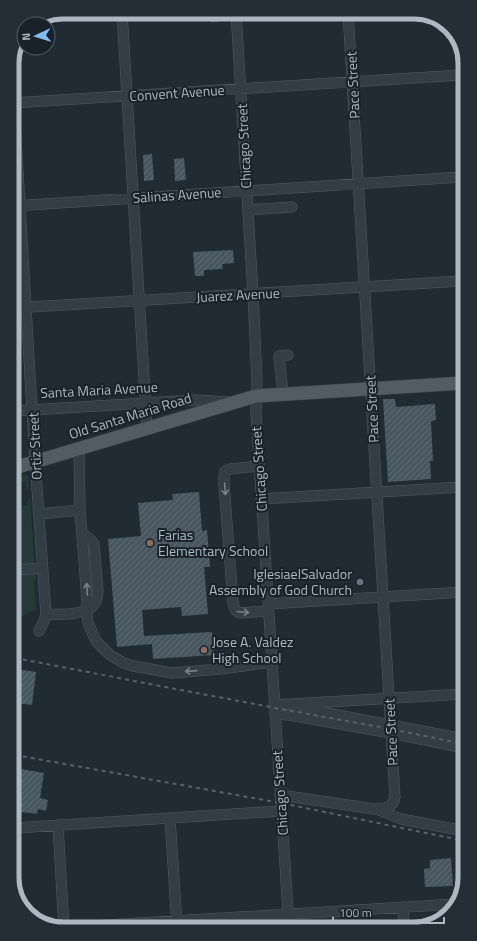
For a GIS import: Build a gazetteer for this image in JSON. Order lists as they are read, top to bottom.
{
  "streets": {
    "main road": ["Old Santa Maria Road"],
    "street": [
      "Pace Street",
      "Convent Avenue",
      "Chicago Street",
      "Salinas Avenue",
      "Juarez Avenue",
      "Santa Maria Avenue",
      "Ortiz Street"
    ]
  },
  "crossings": [
    ["Pace Street", "Convent Avenue"],
    ["Pace Street", "Salinas Avenue"],
    ["Pace Street", "Juarez Avenue"],
    ["Convent Avenue", "Chicago Street"],
    ["Chicago Street", "Salinas Avenue"],
    ["Chicago Street", "Juarez Avenue"],
    ["Chicago Street", "Old Santa Maria Road"],
    ["Juarez Avenue", "Ortiz Street"],
    ["Santa Maria Avenue", "Old Santa Maria Road"],
    ["Santa Maria Avenue", "Ortiz Street"],
    ["Old Santa Maria Road", "Ortiz Street"]
  ],
  "places": ["Farias Elementary School", "IglesiaelSalvador Assembly of God Church", "Jose A. Valdez High School"],
  "scale_bar": "100 m",
  "north": "left"
}
